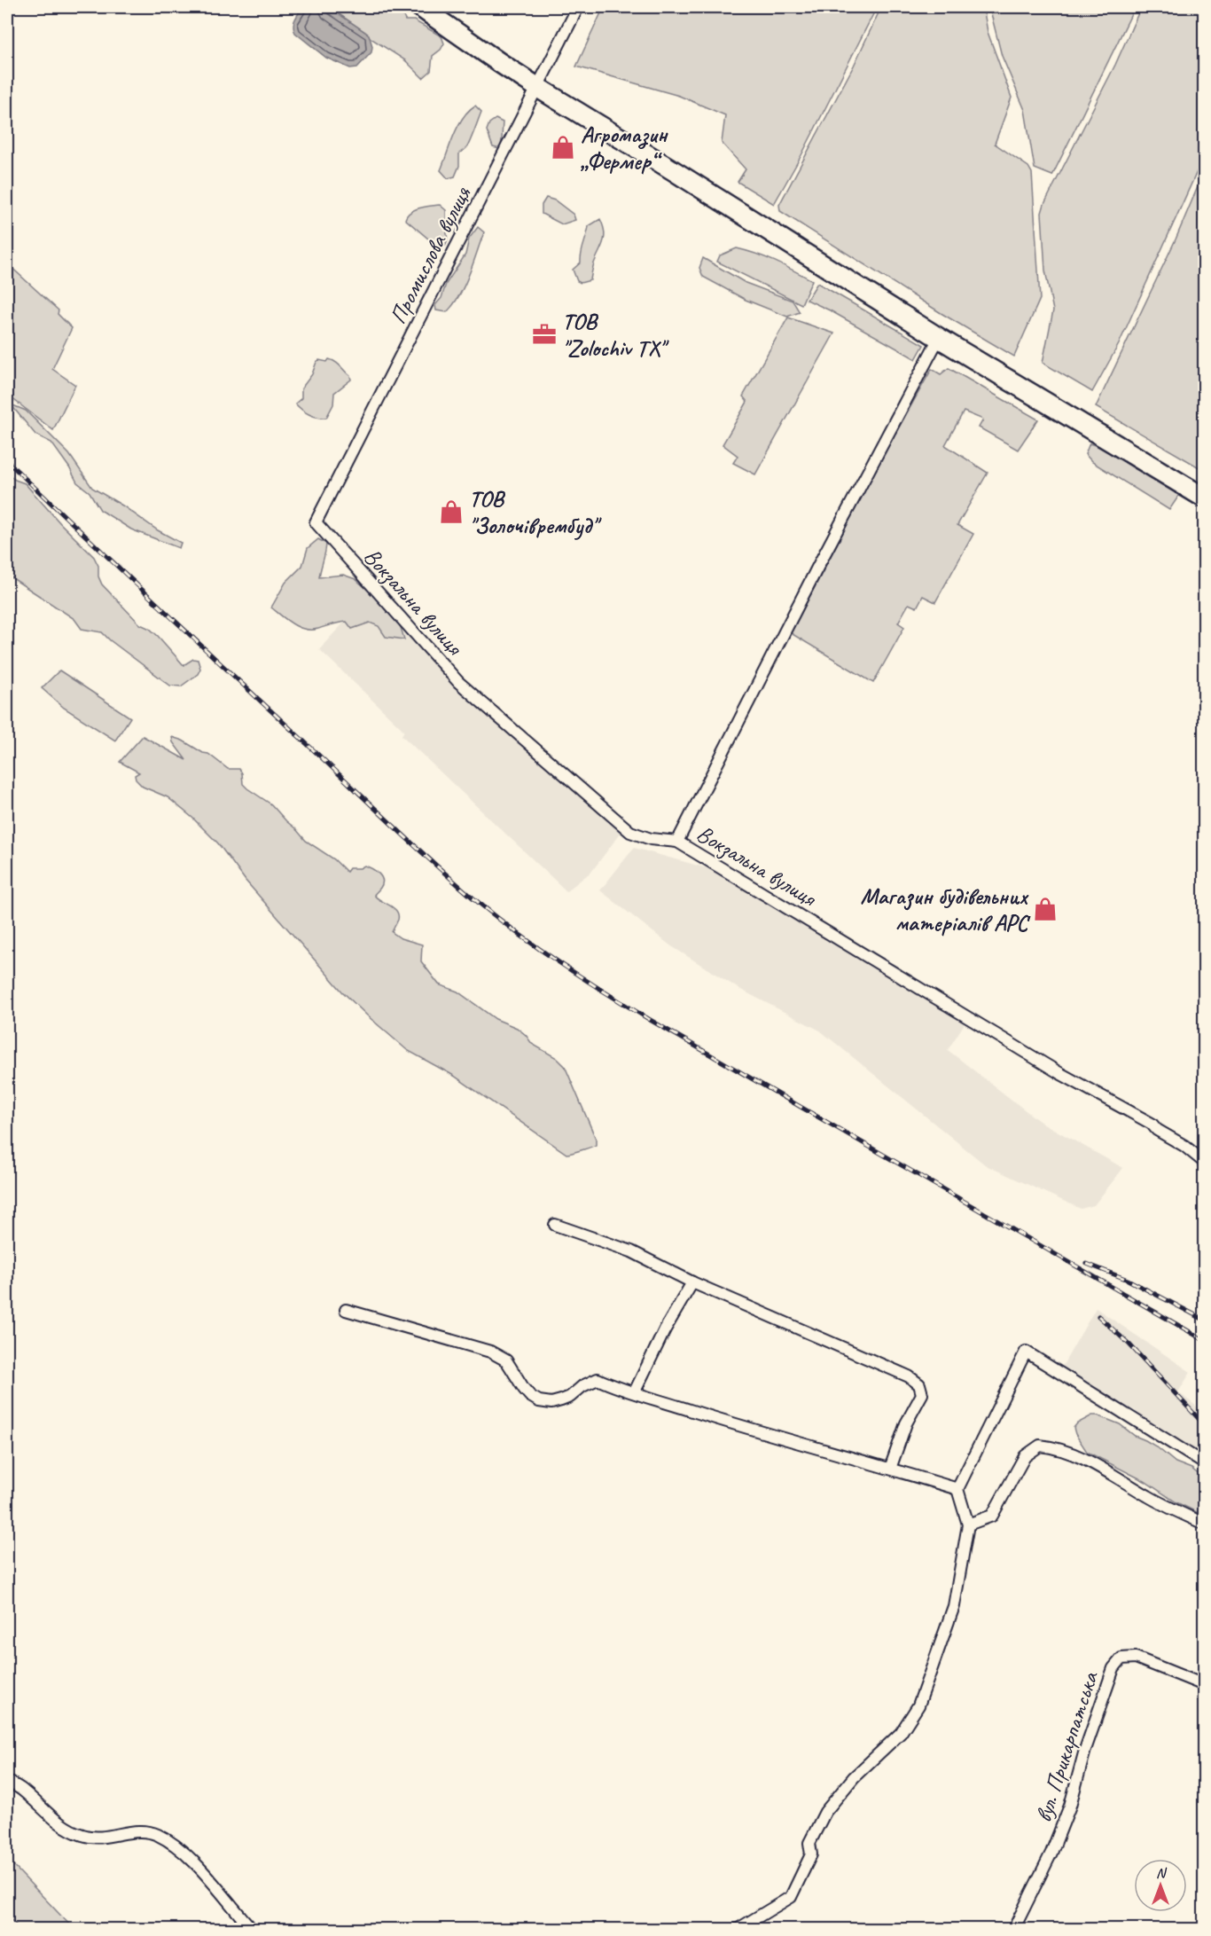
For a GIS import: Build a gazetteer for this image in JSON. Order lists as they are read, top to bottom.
{
  "streets": {
    "street": ["Промислова вулиця", "Вокзальна вулиця", "вул. Прикарпатська"]
  },
  "crossings": [
    ["Промислова вулиця", "Вокзальна вулиця"]
  ],
  "places": {
    "shop": ["Агромазин „Фермер“", "ТОВ \"Золочіврембуд\"", "Магазин будівельних матеріалів APC"],
    "office": ["ТОВ \"Zolochiv TX\""]
  },
  "north": "top"
}
